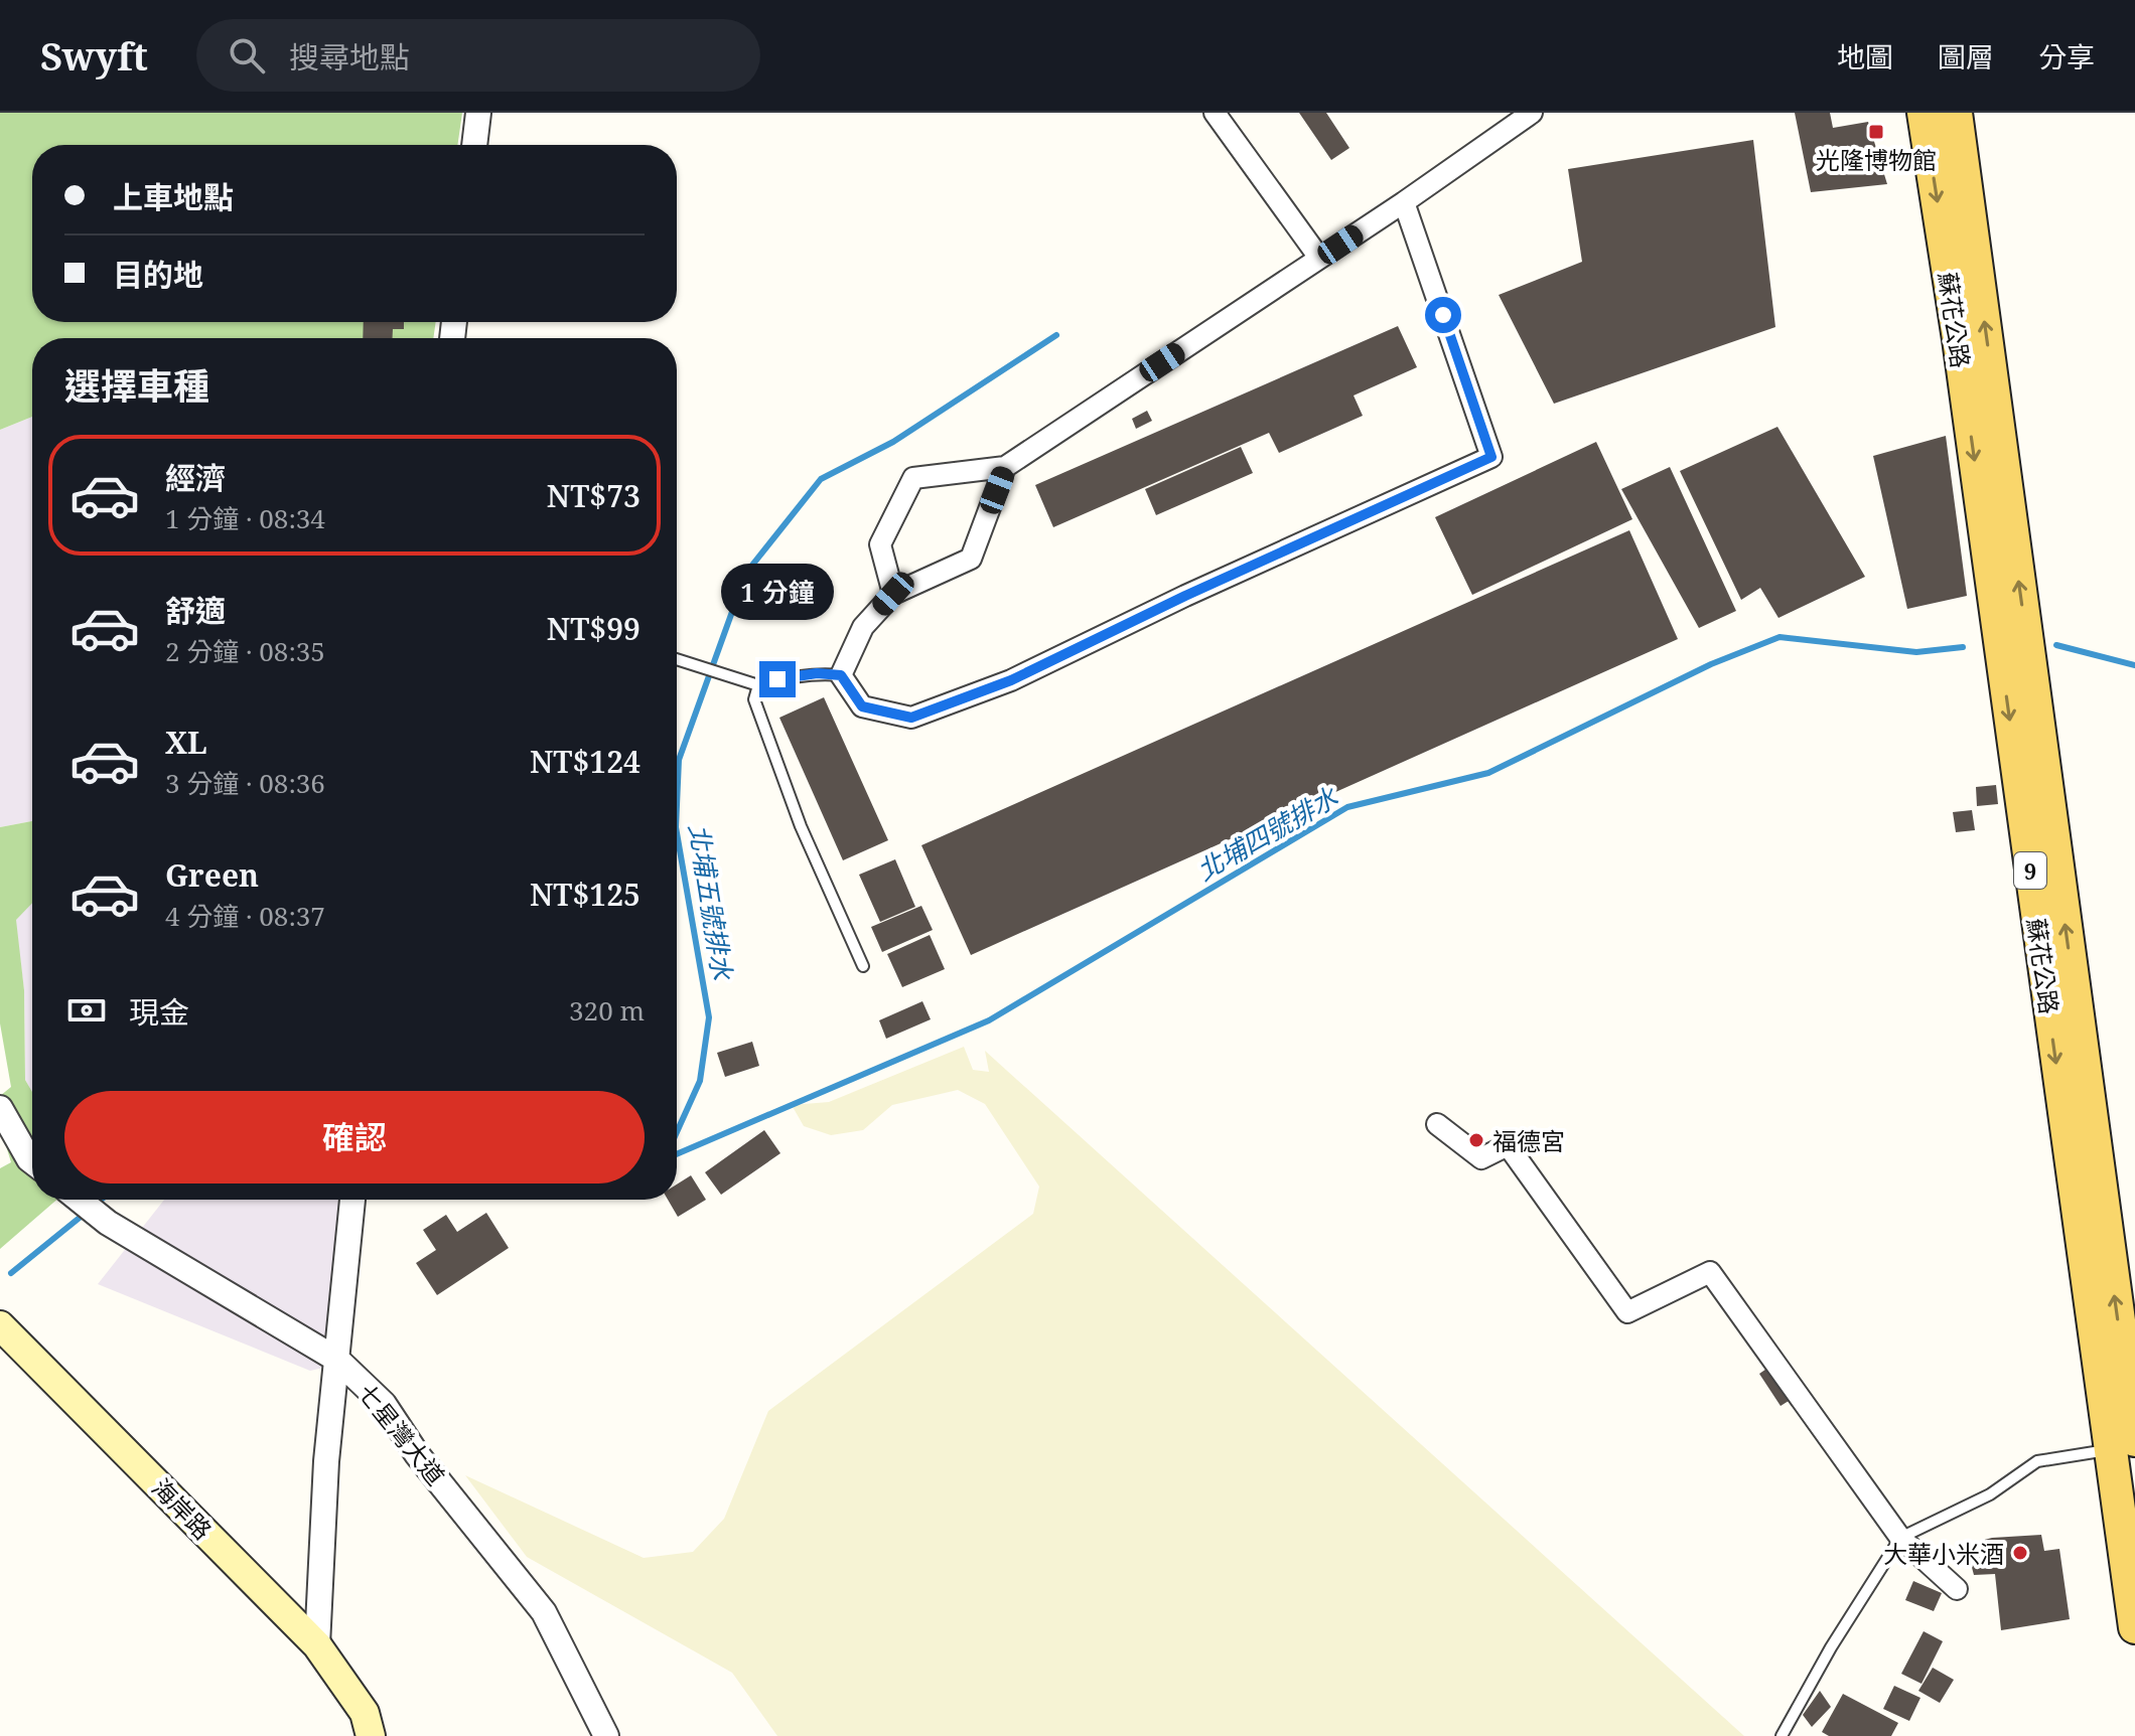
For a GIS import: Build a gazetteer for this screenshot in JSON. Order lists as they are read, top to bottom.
{
  "streets": {
    "main road": ["蘇花公路", "9", "海岸路"],
    "street": ["七星灣大道"]
  },
  "water": ["北埔四號排水", "北埔五號排水"],
  "places": {
    "transit": ["光隆博物館"],
    "other": ["福德宮", "大華小米酒"]
  },
  "page": {
    "header": "Swyft",
    "search": "搜尋地點",
    "nav": ["地圖", "圖層", "分享"],
    "banner": ["上車地點", "目的地"],
    "heading": "選擇車種",
    "list": [
      {
        "name": "經濟",
        "note": "1 分鐘 · 08:34",
        "value": "NT$73"
      },
      {
        "name": "舒適",
        "note": "2 分鐘 · 08:35",
        "value": "NT$99"
      },
      {
        "name": "XL",
        "note": "3 分鐘 · 08:36",
        "value": "NT$124"
      },
      {
        "name": "Green",
        "note": "4 分鐘 · 08:37",
        "value": "NT$125"
      }
    ],
    "bubble": "1 分鐘",
    "pay": ["現金", "320 m"],
    "buttons": "確認"
  }
}
